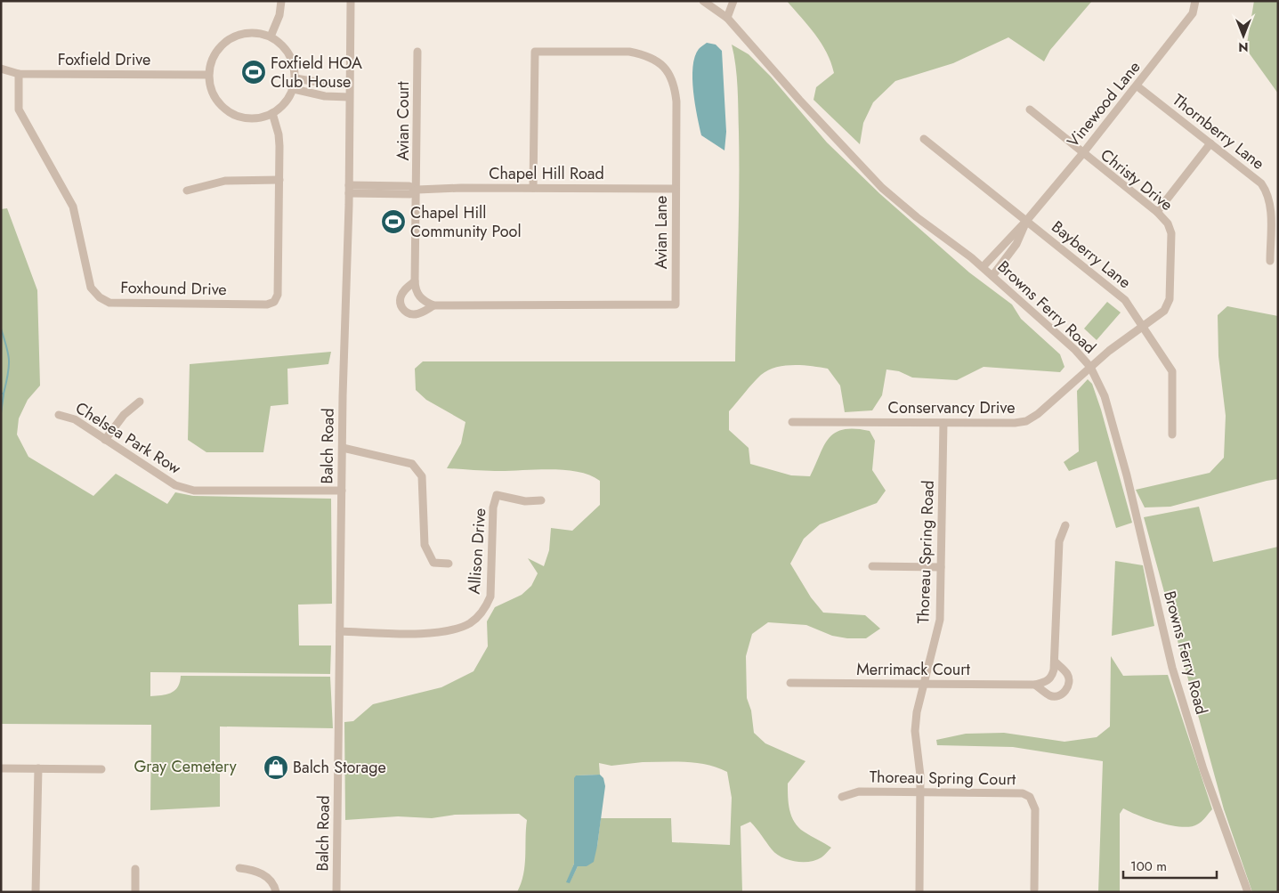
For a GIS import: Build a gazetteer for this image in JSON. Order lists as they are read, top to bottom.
{
  "streets": {
    "street": [
      "Foxfield Drive",
      "Vinewood Lane",
      "Avian Court",
      "Thornberry Lane",
      "Chapel Hill Road",
      "Christy Drive",
      "Avian Lane",
      "Bayberry Lane",
      "Foxhound Drive",
      "Browns Ferry Road",
      "Conservancy Drive",
      "Chelsea Park Row",
      "Balch Road",
      "Allison Drive",
      "Thoreau Spring Road",
      "Merrimack Court",
      "Thoreau Spring Court"
    ]
  },
  "crossings": [
    ["Foxfield Drive", "Foxhound Drive"],
    ["Vinewood Lane", "Thornberry Lane"],
    ["Vinewood Lane", "Christy Drive"],
    ["Vinewood Lane", "Bayberry Lane"],
    ["Vinewood Lane", "Browns Ferry Road"],
    ["Avian Court", "Chapel Hill Road"],
    ["Chapel Hill Road", "Avian Lane"],
    ["Chapel Hill Road", "Balch Road"],
    ["Christy Drive", "Bayberry Lane"],
    ["Christy Drive", "Browns Ferry Road"],
    ["Christy Drive", "Conservancy Drive"],
    ["Browns Ferry Road", "Conservancy Drive"],
    ["Conservancy Drive", "Thoreau Spring Road"],
    ["Chelsea Park Row", "Balch Road"],
    ["Balch Road", "Allison Drive"],
    ["Thoreau Spring Road", "Merrimack Court"],
    ["Thoreau Spring Road", "Thoreau Spring Court"]
  ],
  "parks": ["Gray Cemetery"],
  "places": {
    "sports": ["Foxfield HOA Club House", "Chapel Hill Community Pool"],
    "shop": ["Balch Storage"]
  },
  "scale_bar": "100 m",
  "north": "bottom"
}
